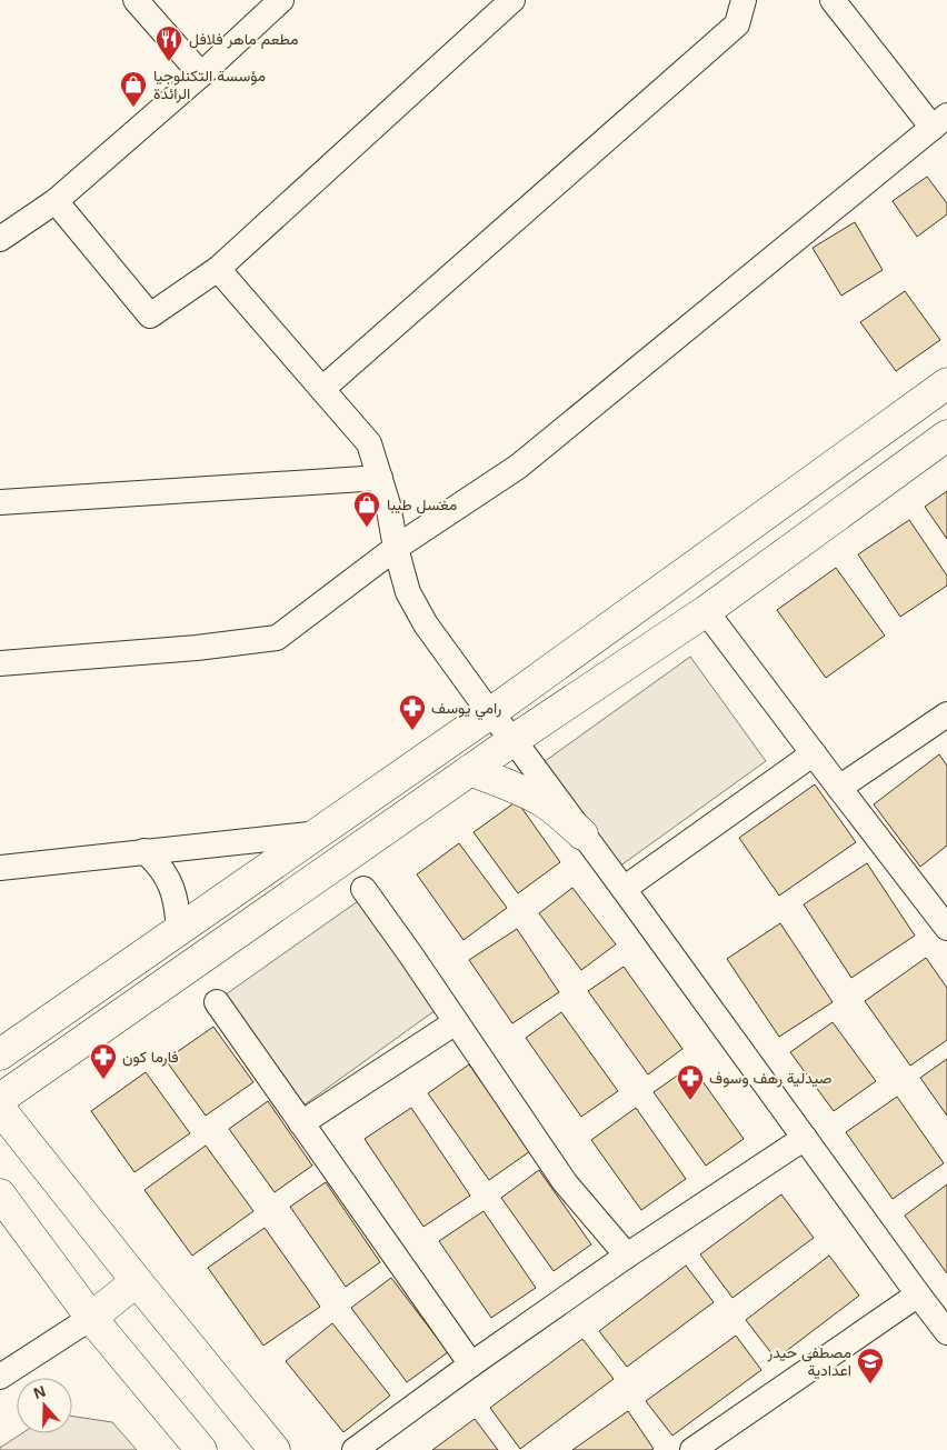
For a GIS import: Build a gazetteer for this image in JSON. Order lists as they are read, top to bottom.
{
  "places": {
    "restaurant": ["مطعم ماهر فلافل"],
    "shop": ["مؤسسة التكنلوجيا الرائدة", "مغسل طيبا"],
    "pharmacy": ["رامي يوسف", "فارما كون", "صيدلية رهف وسوف"],
    "school or university": ["مصطفى حيدر اعدادية"]
  },
  "north": "top"
}
